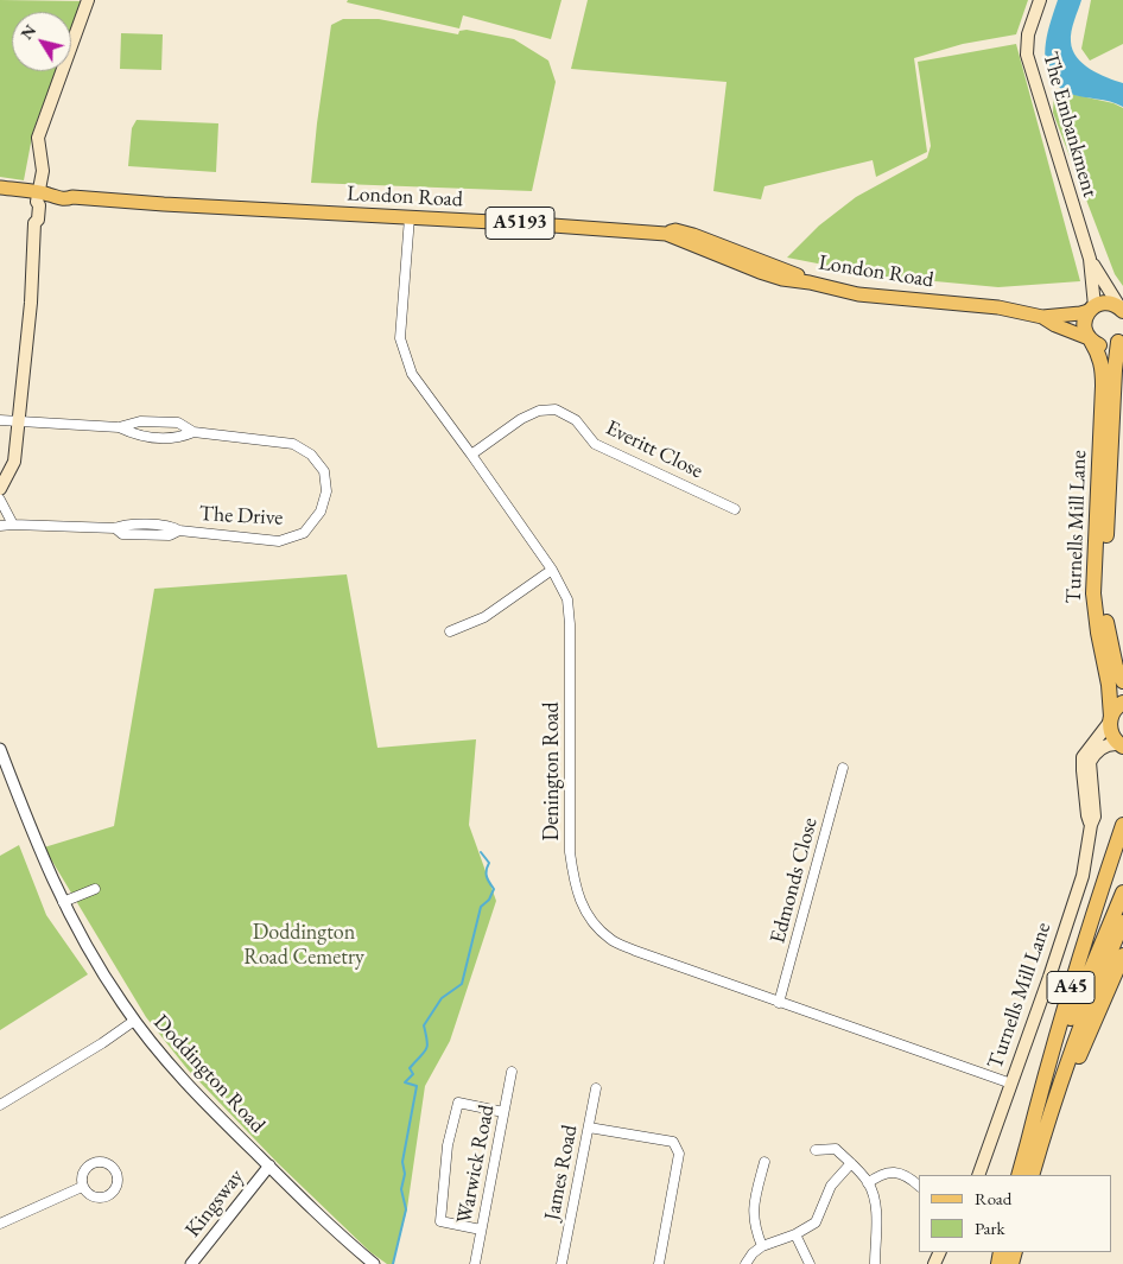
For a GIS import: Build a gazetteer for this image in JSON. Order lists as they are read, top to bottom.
{
  "streets": {
    "highway": ["Turnells Mill Lane", "A45"],
    "main road": ["The Embankment", "London Road", "A5193"],
    "street": [
      "Everitt Close",
      "The Drive",
      "Denington Road",
      "Edmonds Close",
      "Doddington Road",
      "Warwick Road",
      "James Road",
      "Kingsway"
    ]
  },
  "crossings": [
    ["The Embankment", "London Road"],
    ["The Embankment", "Turnells Mill Lane"],
    ["London Road", "Turnells Mill Lane"],
    ["London Road", "Denington Road"],
    ["Everitt Close", "Denington Road"],
    ["Turnells Mill Lane", "Denington Road"],
    ["Denington Road", "Edmonds Close"],
    ["Doddington Road", "Kingsway"]
  ],
  "parks": ["Doddington Road Cemetry"],
  "legend": ["Road", "Park"],
  "north": "top left"
}
